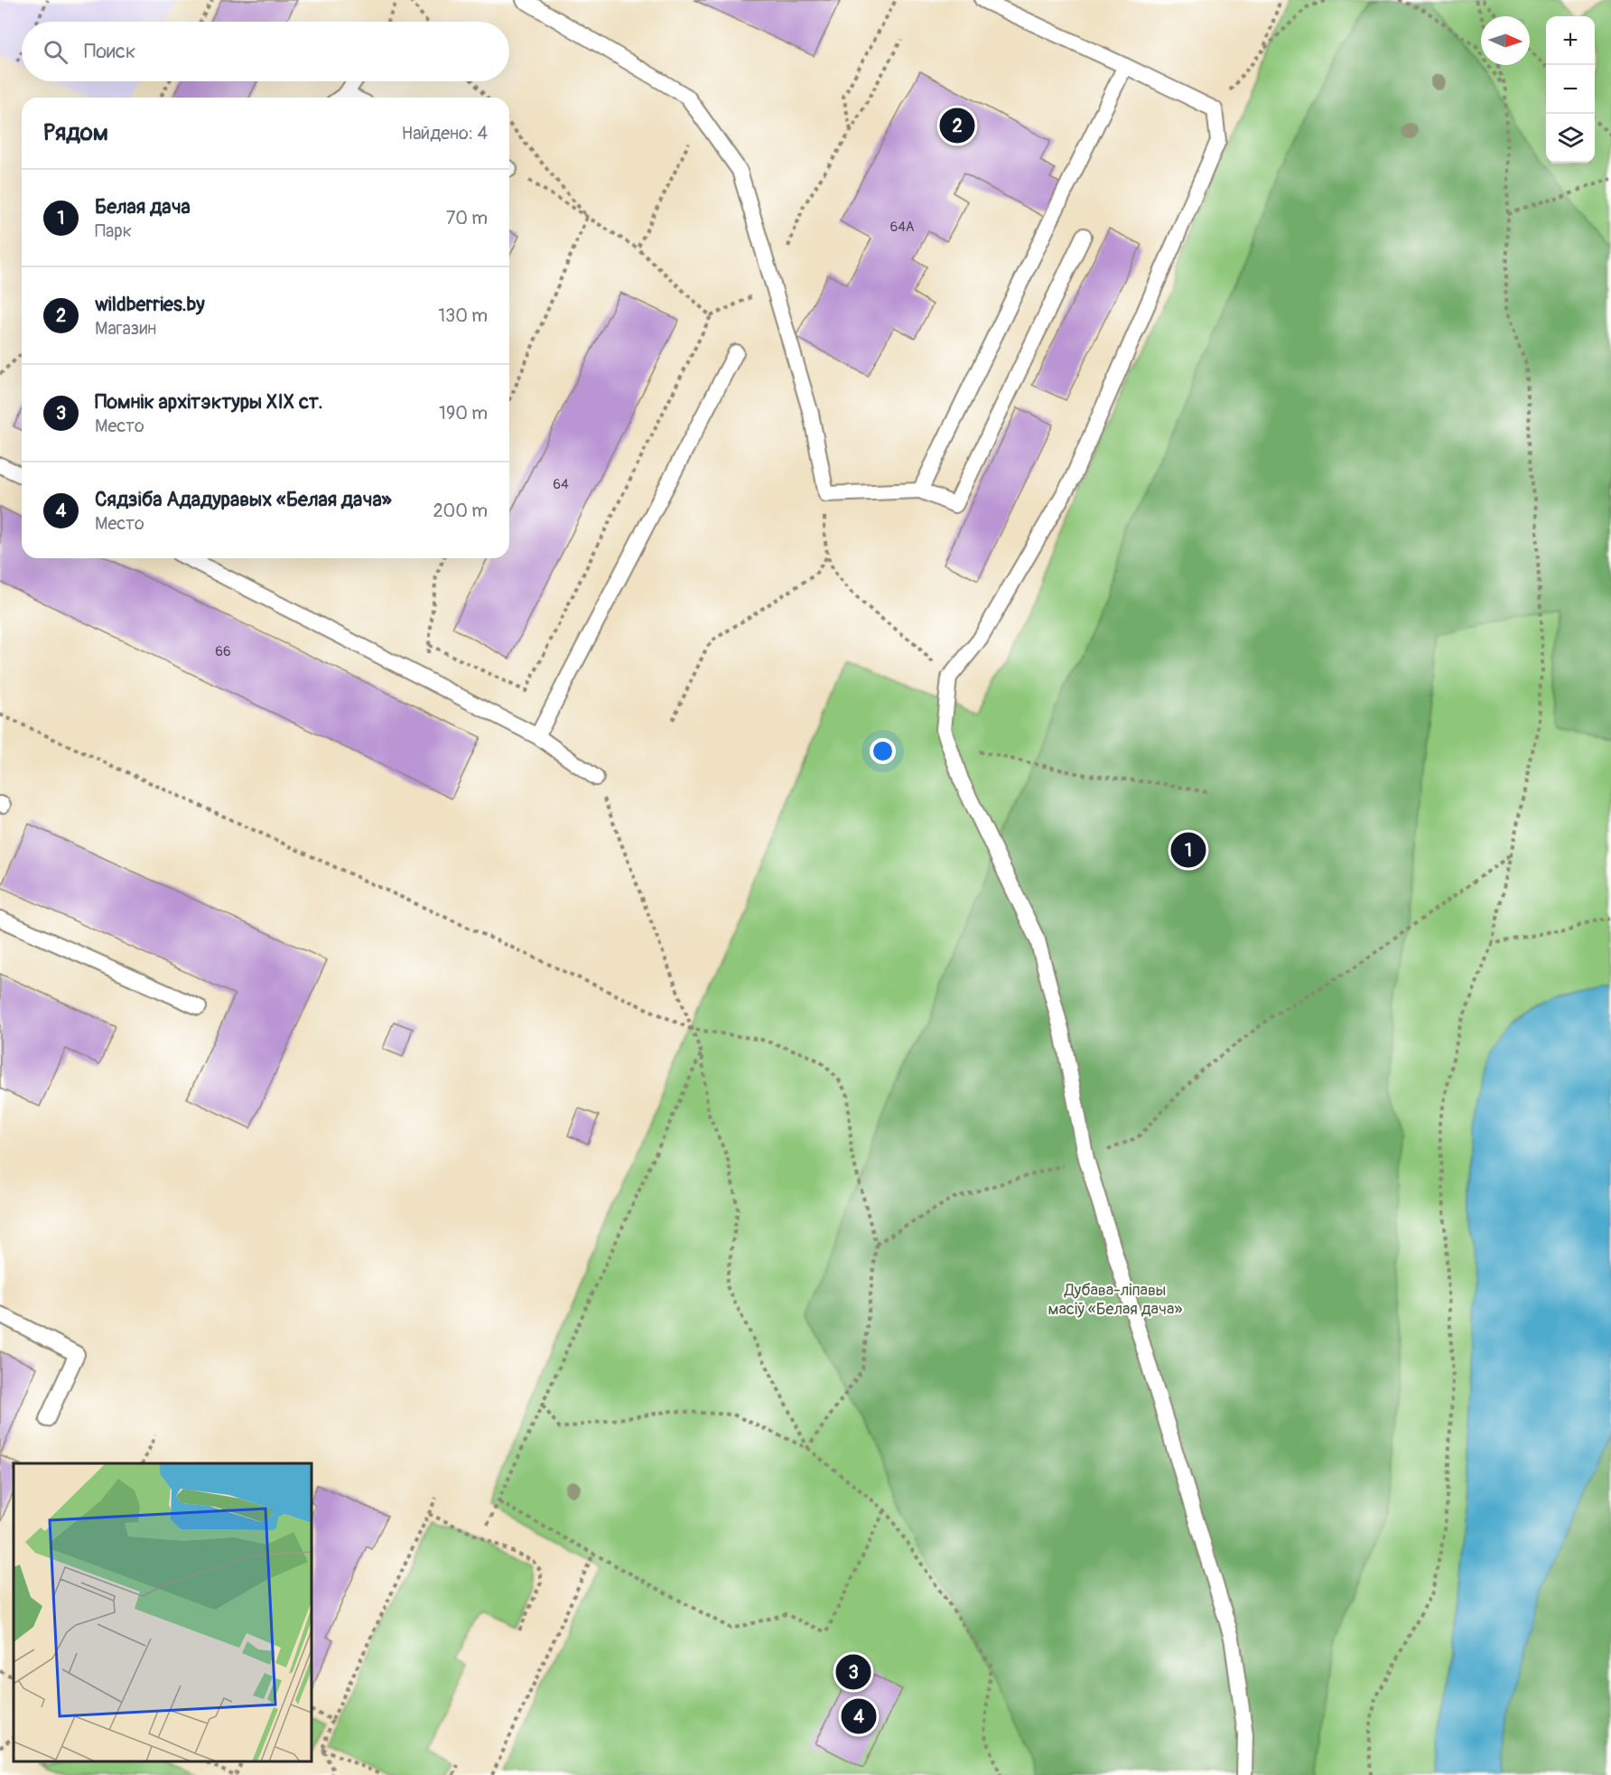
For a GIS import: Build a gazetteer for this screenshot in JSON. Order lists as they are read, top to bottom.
{
  "parks": ["Дубава-ліпавы масіў «Белая дача»"],
  "house_numbers": ["64А", "64", "66"],
  "north": "right",
  "page": {
    "map_buttons": ["+", "−"],
    "search": "Поиск",
    "heading": ["Рядом", "Найдено: 4"],
    "pins": [
      "2",
      "1",
      "3",
      "4"
    ],
    "list": [
      {
        "mark": "1",
        "name": "Белая дача",
        "note": "Парк",
        "value": "70 m"
      },
      {
        "mark": "2",
        "name": "wildberries.by",
        "note": "Магазин",
        "value": "130 m"
      },
      {
        "mark": "3",
        "name": "Помнік архітэктуры XIX ст.",
        "note": "Место",
        "value": "190 m"
      },
      {
        "mark": "4",
        "name": "Сядзіба Ададуравых «Белая дача»",
        "note": "Место",
        "value": "200 m"
      }
    ]
  }
}
